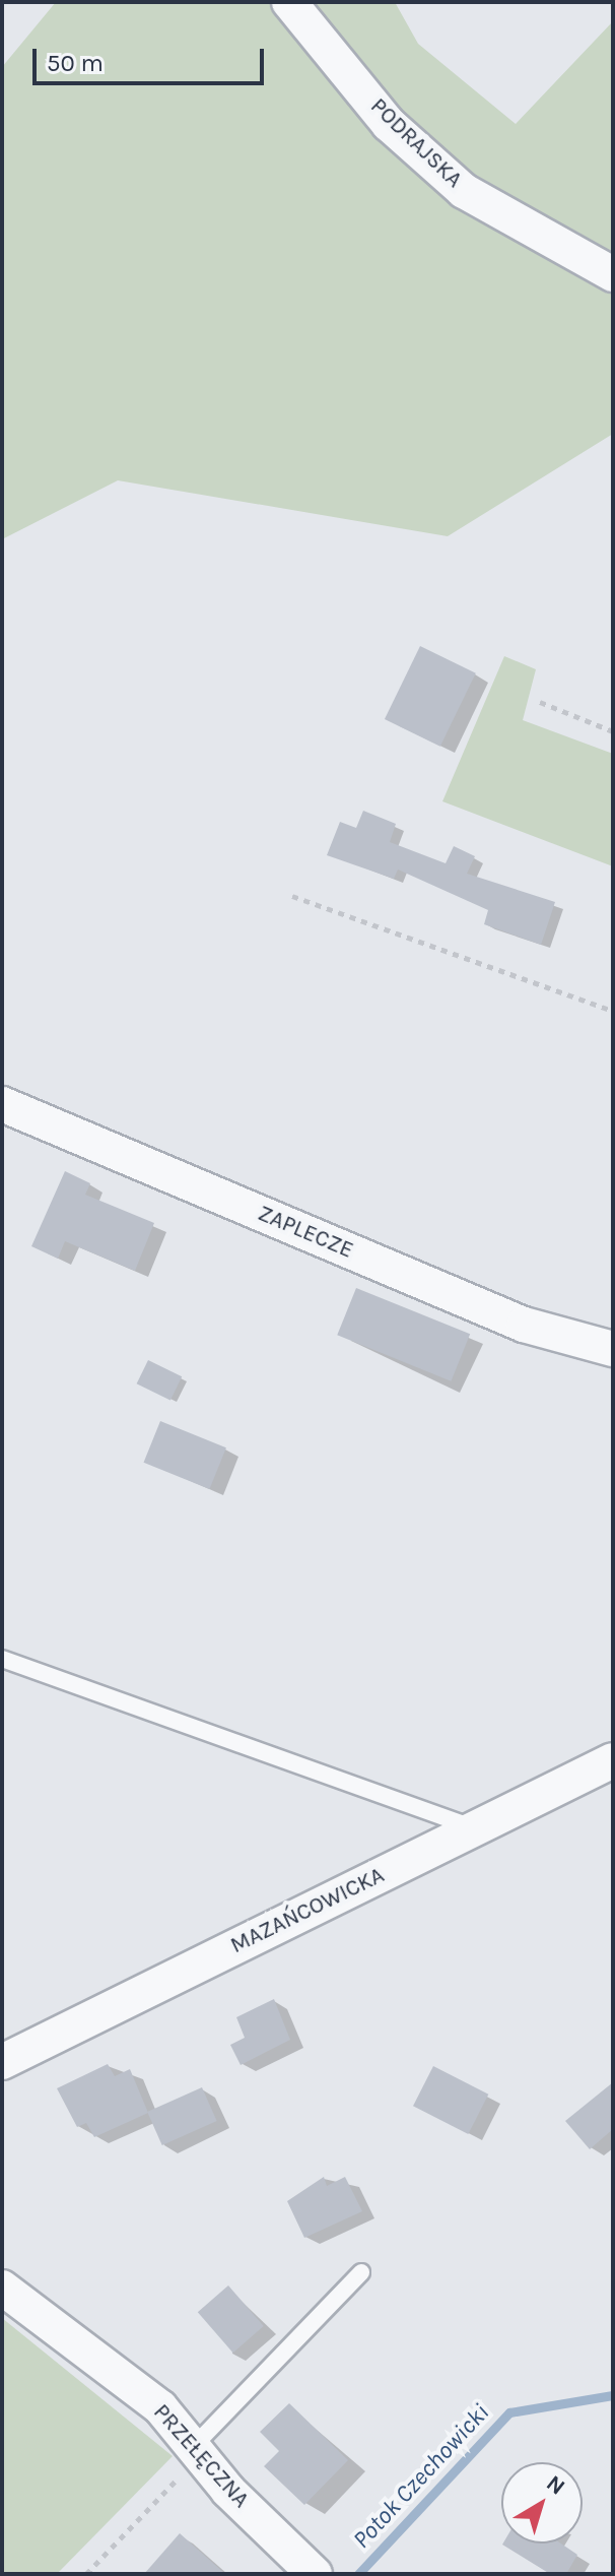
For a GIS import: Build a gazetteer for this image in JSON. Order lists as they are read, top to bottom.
{
  "streets": {
    "street": [
      "PODRAJSKA",
      "ZAPLECZE",
      "MAZAŃCOWICKA",
      "PRZEŁĘCZNA"
    ]
  },
  "water": ["Potok Czechowicki"],
  "scale_bar": "50 m",
  "north": "top right"
}
